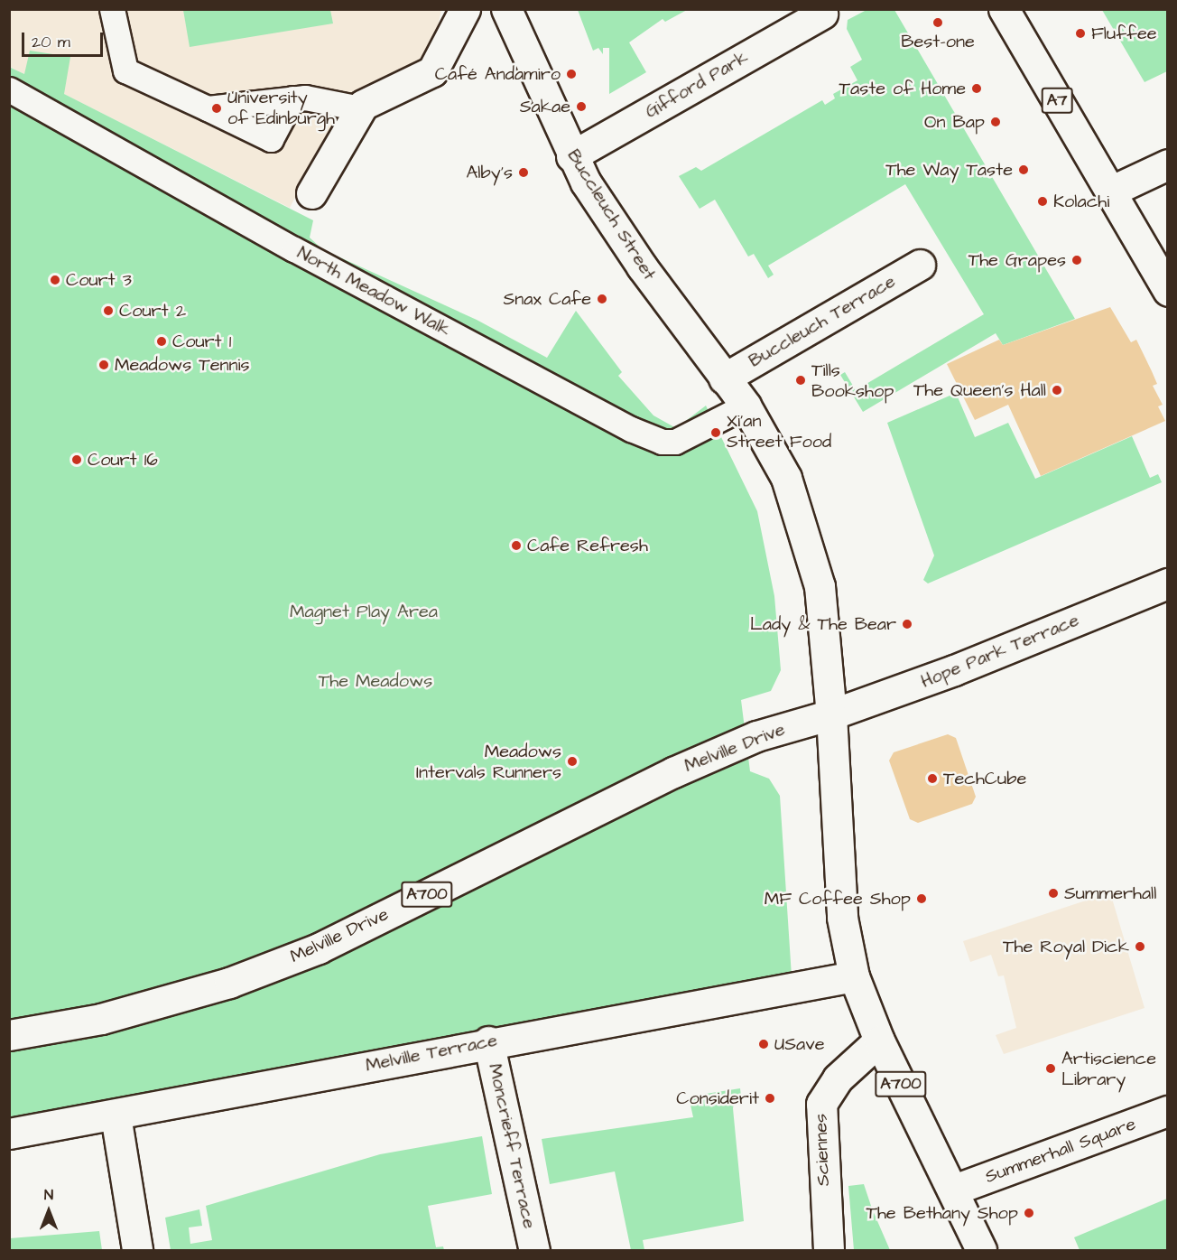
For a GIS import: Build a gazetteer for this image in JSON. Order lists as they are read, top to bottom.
{
  "streets": {
    "street": [
      "Gifford Park",
      "A7",
      "Buccleuch Street",
      "North Meadow Walk",
      "Buccleuch Terrace",
      "Hope Park Terrace",
      "Melville Drive",
      "A700",
      "Melville Terrace",
      "Moncrieff Terrace",
      "Sciennes",
      "Summerhall Square"
    ]
  },
  "crossings": [
    ["Gifford Park", "Buccleuch Street"],
    ["Buccleuch Street", "North Meadow Walk"],
    ["Buccleuch Street", "Buccleuch Terrace"],
    ["Buccleuch Street", "Hope Park Terrace"],
    ["Buccleuch Street", "Melville Drive"],
    ["Buccleuch Street", "A700"],
    ["Hope Park Terrace", "Melville Drive"],
    ["Hope Park Terrace", "A700"],
    ["Melville Drive", "A700"],
    ["A700", "Melville Terrace"],
    ["A700", "Sciennes"],
    ["A700", "Summerhall Square"],
    ["Melville Terrace", "Moncrieff Terrace"]
  ],
  "parks": ["Magnet Play Area", "The Meadows"],
  "places": [
    "Best-one",
    "Fluffee",
    "Café Andamiro",
    "Taste of Home",
    "Sakae",
    "University of Edinburgh",
    "On Bap",
    "The Way Taste",
    "Alby's",
    "Kolachi",
    "The Grapes",
    "Court 3",
    "Snax Cafe",
    "Court 2",
    "Court 1",
    "Meadows Tennis",
    "Tills Bookshop",
    "The Queen's Hall",
    "Xi’an Street Food",
    "Court 16",
    "Cafe Refresh",
    "Lady & The Bear",
    "Meadows Intervals Runners",
    "TechCube",
    "Summerhall",
    "MF Coffee Shop",
    "The Royal Dick",
    "USave",
    "Artiscience Library",
    "Considerit",
    "The Bethany Shop"
  ],
  "scale_bar": "20 m",
  "north": "top"
}
